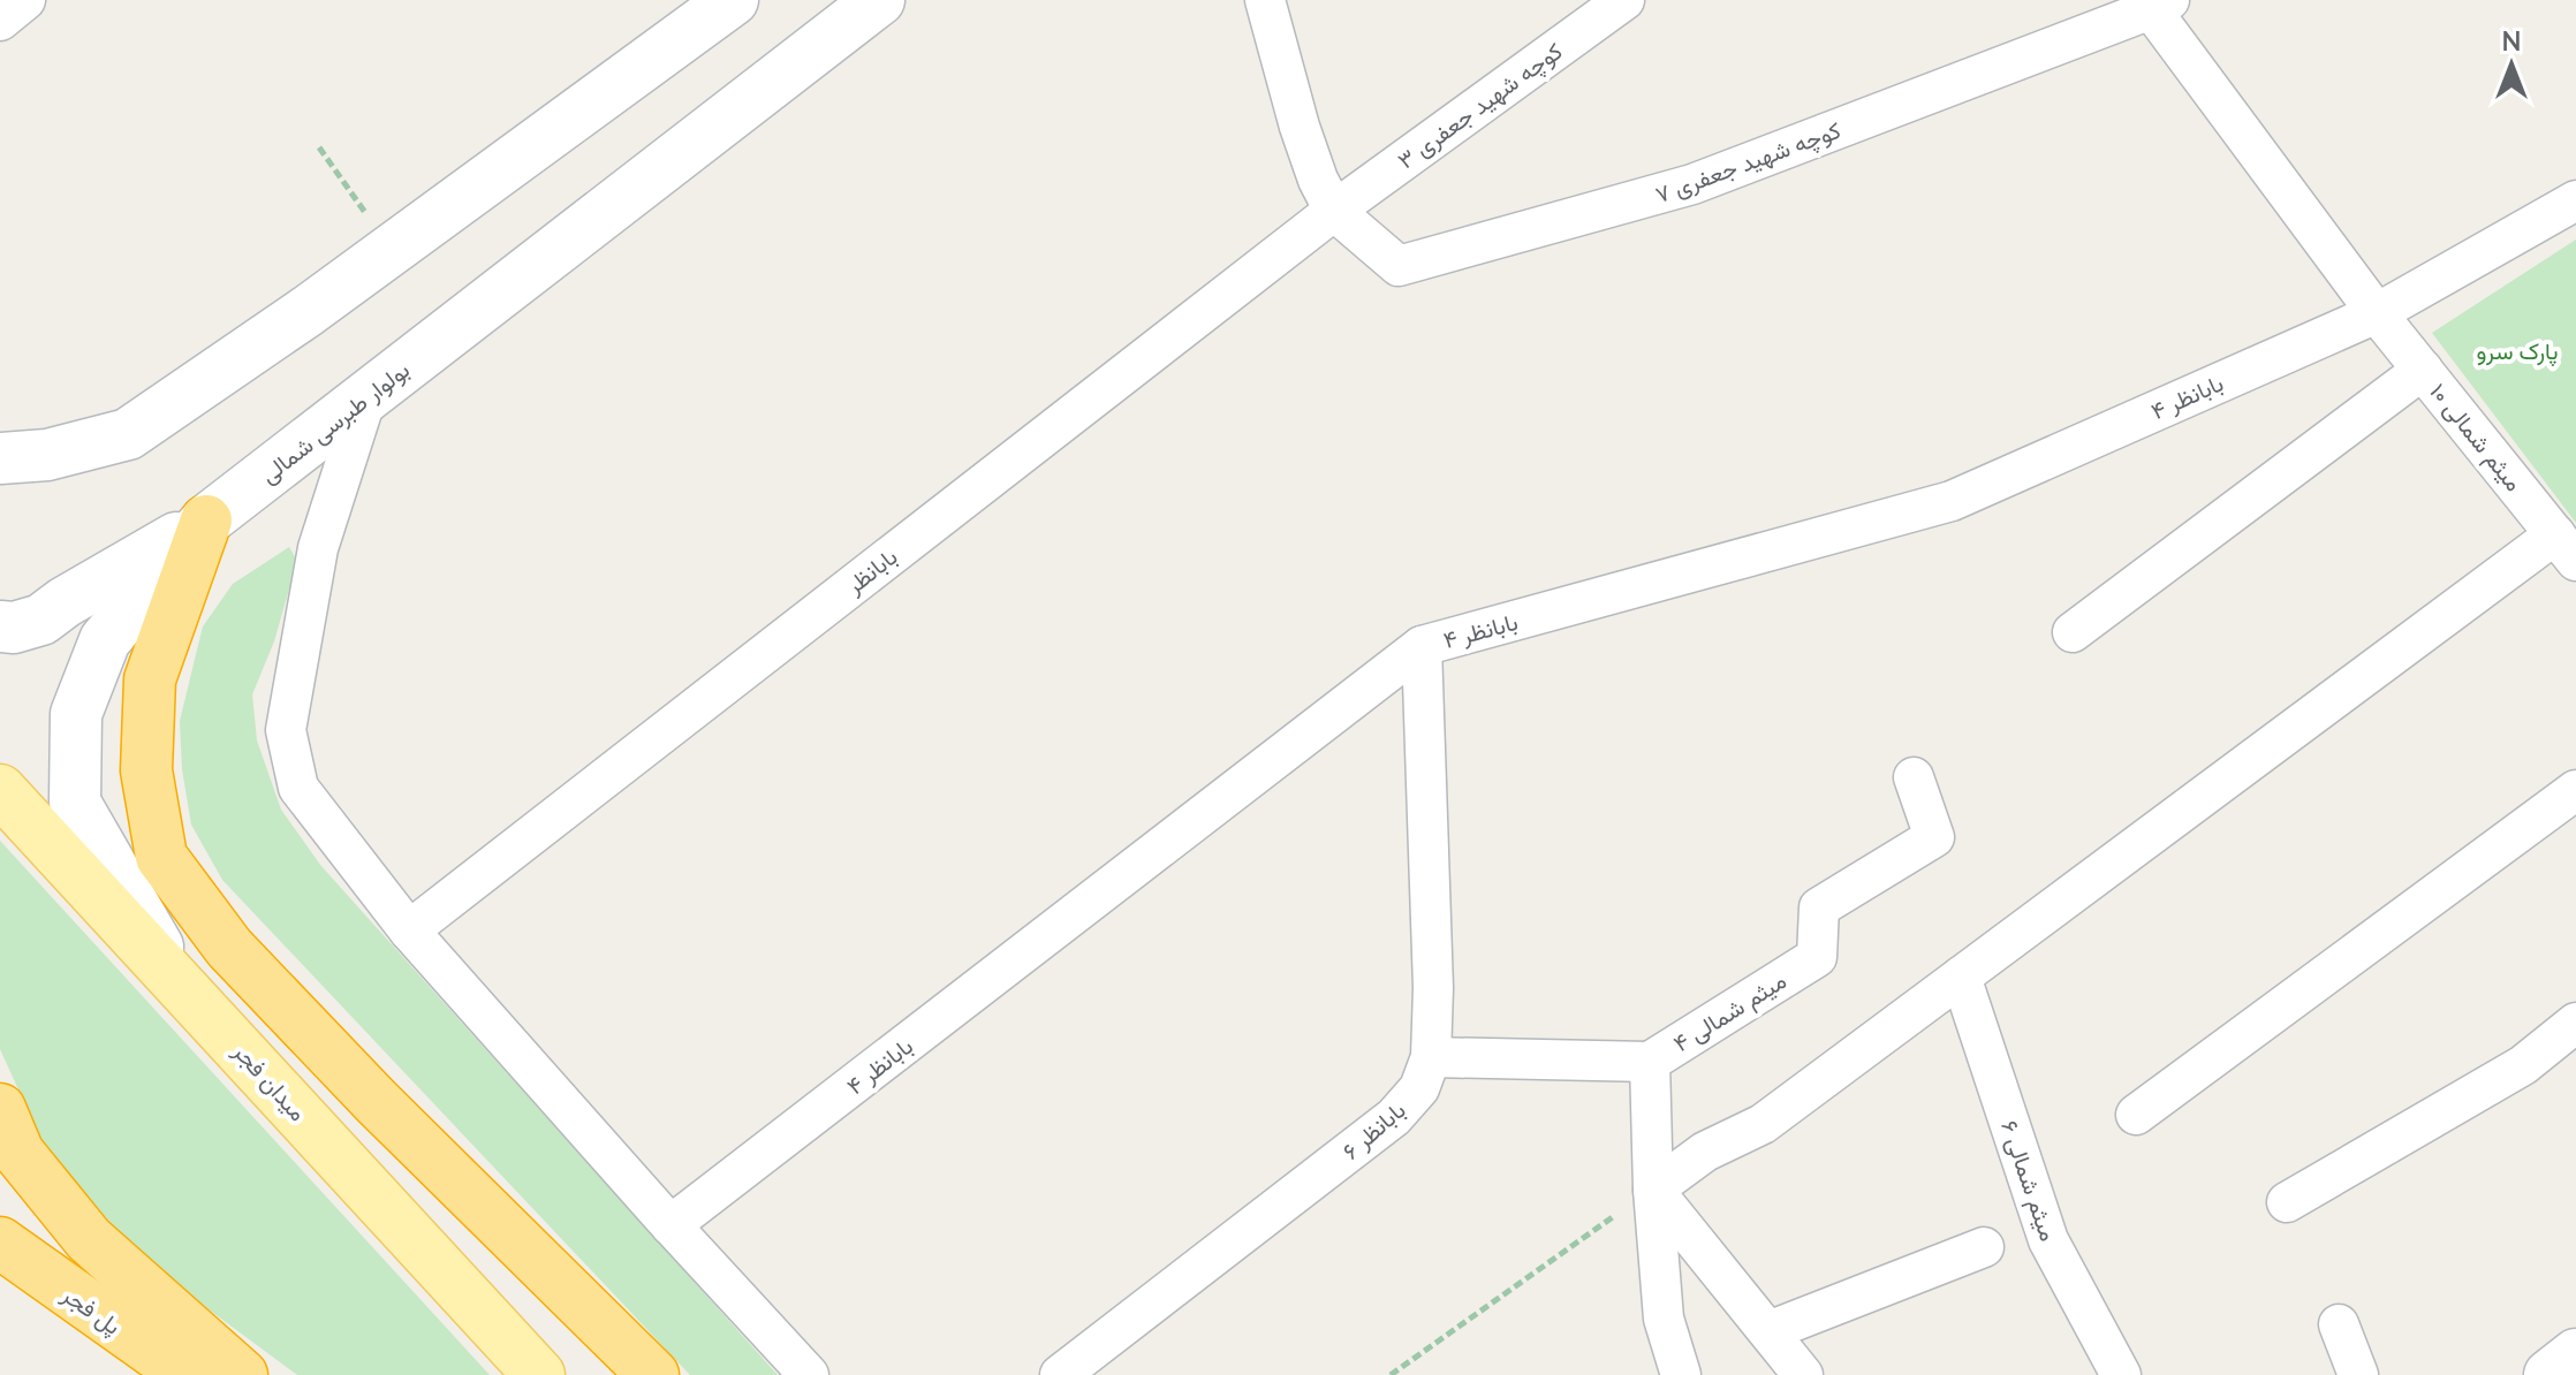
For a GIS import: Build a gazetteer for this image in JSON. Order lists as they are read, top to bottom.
{
  "streets": {
    "highway": ["پل فجر"],
    "main road": ["بولوار طبرسی شمالی", "میدان فجر"],
    "street": [
      "کوچه شهید جعفری ۳",
      "کوچه شهید جعفری ۷",
      "بابانظر ۴",
      "میثم شمالی ۱۰",
      "بابانظر",
      "میثم شمالی ۴",
      "بابانظر ۶",
      "میثم شمالی ۶"
    ]
  },
  "crossings": [
    ["کوچه شهید جعفری ۳", "کوچه شهید جعفری ۷"],
    ["کوچه شهید جعفری ۳", "بابانظر"],
    ["کوچه شهید جعفری ۷", "میثم شمالی ۱۰"],
    ["کوچه شهید جعفری ۷", "بابانظر"],
    ["بابانظر ۴", "میثم شمالی ۱۰"],
    ["بابانظر ۴", "بابانظر ۶"],
    ["بولوار طبرسی شمالی", "میدان فجر"]
  ],
  "parks": ["پارک سرو"],
  "north": "top"
}
